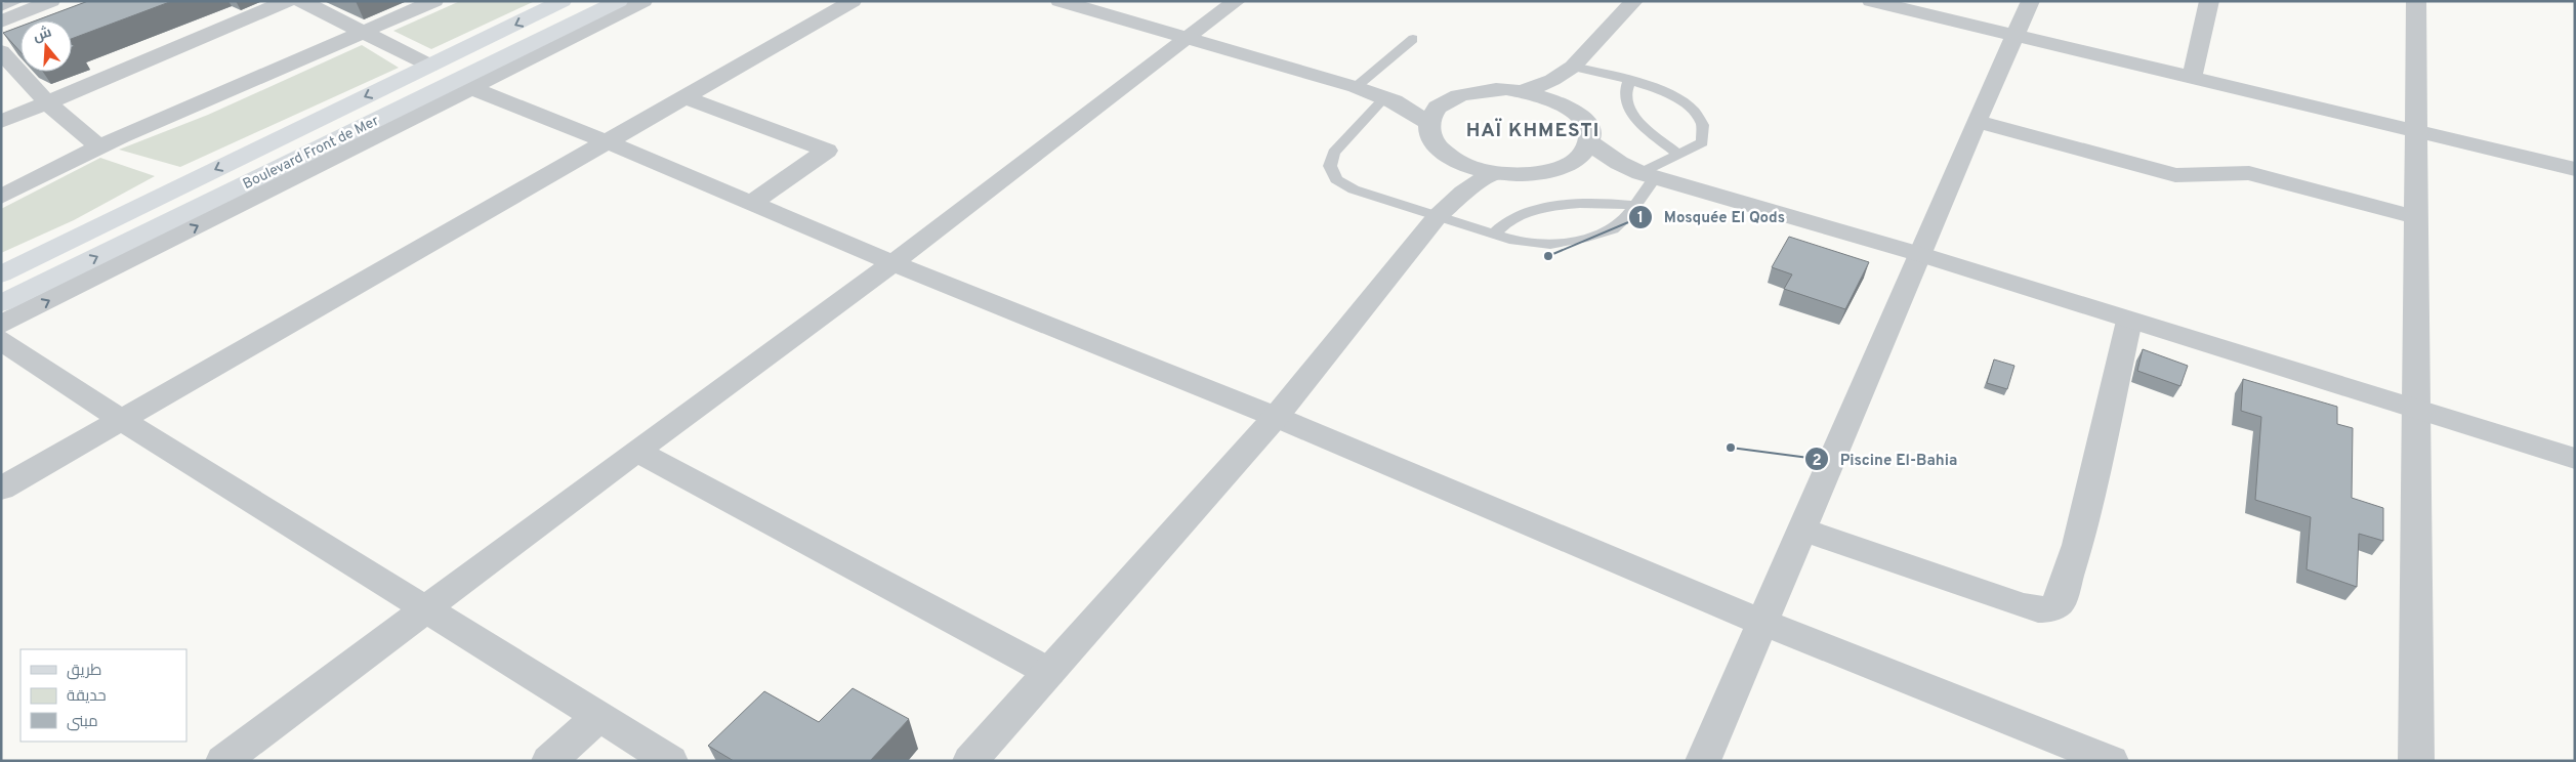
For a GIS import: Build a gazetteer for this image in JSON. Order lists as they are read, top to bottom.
{
  "streets": {
    "main road": ["Boulevard Front de Mer"]
  },
  "districts": ["HAÏ KHMESTI"],
  "places": ["Mosquée El Qods", "Piscine El-Bahia"],
  "legend": ["طريق", "حديقة", "مبنى"],
  "north": "top"
}
